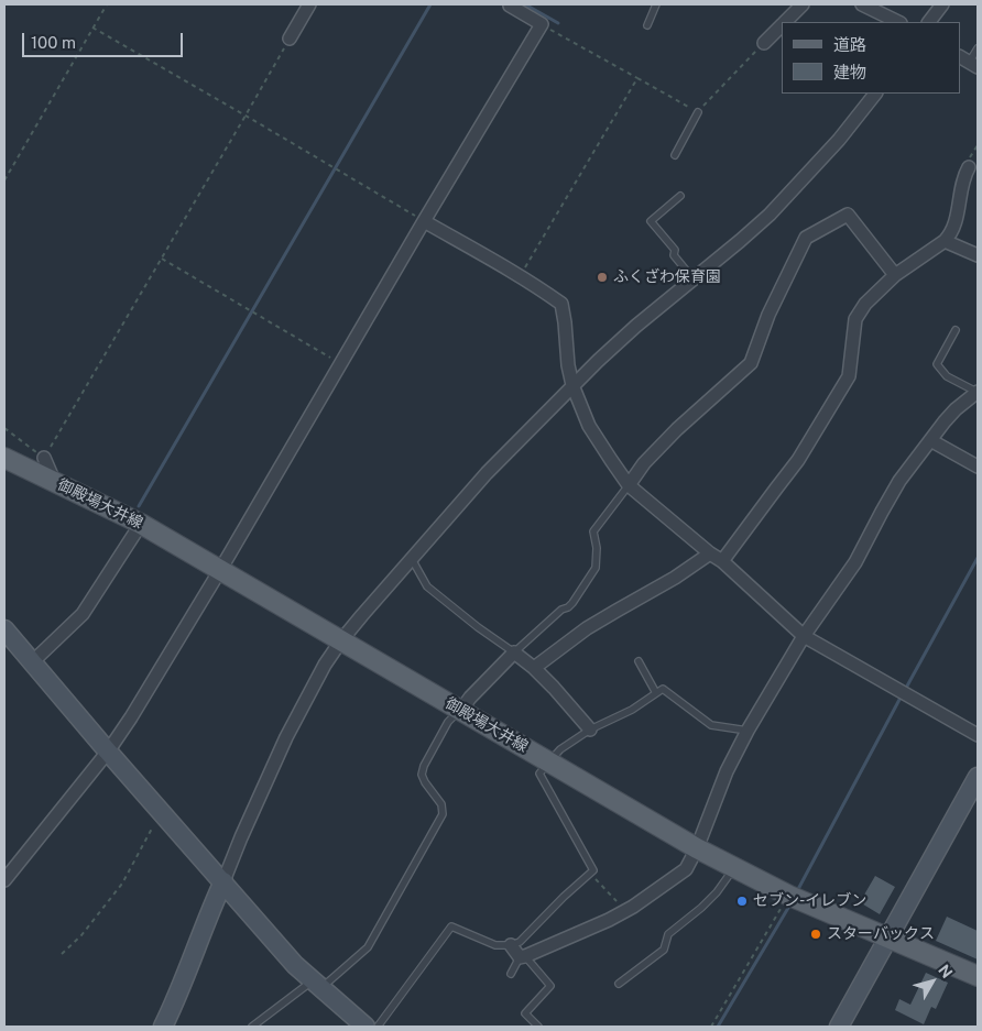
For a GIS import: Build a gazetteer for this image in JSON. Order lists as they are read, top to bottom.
{
  "streets": {
    "main road": ["御殿場大井線"]
  },
  "places": ["ふくざわ保育園", "セブン-イレブン", "スターバックス"],
  "legend": ["道路", "建物"],
  "scale_bar": "100 m",
  "north": "top right"
}
